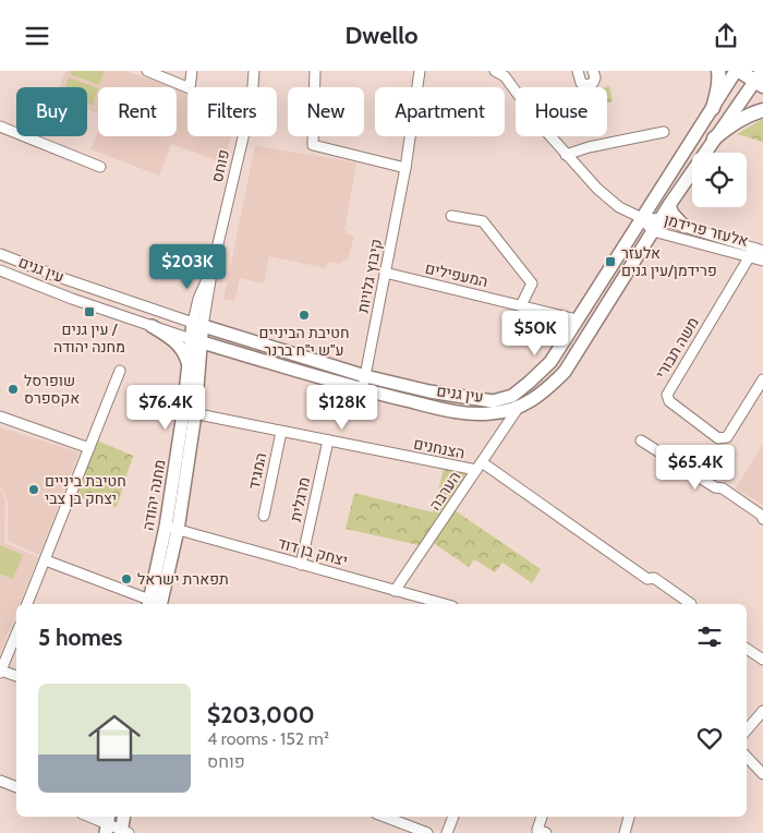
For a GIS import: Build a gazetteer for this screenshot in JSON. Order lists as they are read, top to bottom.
{
  "streets": {
    "main road": ["פוחס", "עין גנים", "מחנה יהודה"],
    "street": [
      "אלעזר פרידמן",
      "המעפילים",
      "קיבוץ גלויות",
      "משה תבורי",
      "הצנחנים",
      "המגיד",
      "הערבה",
      "מרגלית",
      "יצחק בן דוד"
    ]
  },
  "crossings": [
    ["פוחס", "עין גנים"],
    ["פוחס", "מחנה יהודה"],
    ["אלעזר פרידמן", "עין גנים"],
    ["אלעזר פרידמן", "משה תבורי"],
    ["עין גנים", "המעפילים"],
    ["עין גנים", "קיבוץ גלויות"],
    ["עין גנים", "הערבה"],
    ["עין גנים", "מחנה יהודה"],
    ["המעפילים", "קיבוץ גלויות"],
    ["הצנחנים", "המגיד"],
    ["הצנחנים", "הערבה"],
    ["הצנחנים", "מרגלית"],
    ["הערבה", "יצחק בן דוד"],
    ["מחנה יהודה", "יצחק בן דוד"],
    ["מרגלית", "יצחק בן דוד"]
  ],
  "places": {
    "transit": ["אלעזר פרידמן/עין גנים", "עין גנים / מחנה יהודה"],
    "other": [
      "חטיבת הביניים ע\"ש י\"ח ברנר",
      "שופרסל אקספרס",
      "חטיבת ביניים יצחק בן צבי",
      "תפארת ישראל"
    ]
  },
  "page": {
    "header": "Dwello",
    "chip": [
      "Buy",
      "Rent",
      "Filters",
      "New",
      "Apartment",
      "House"
    ],
    "price": [
      "$203K",
      "$50K",
      "$76.4K",
      "$128K",
      "$65.4K"
    ],
    "heading": "5 homes",
    "list": [
      {
        "name": "$203,000",
        "note": "4 rooms · 152 m² · פוחס"
      }
    ]
  }
}
